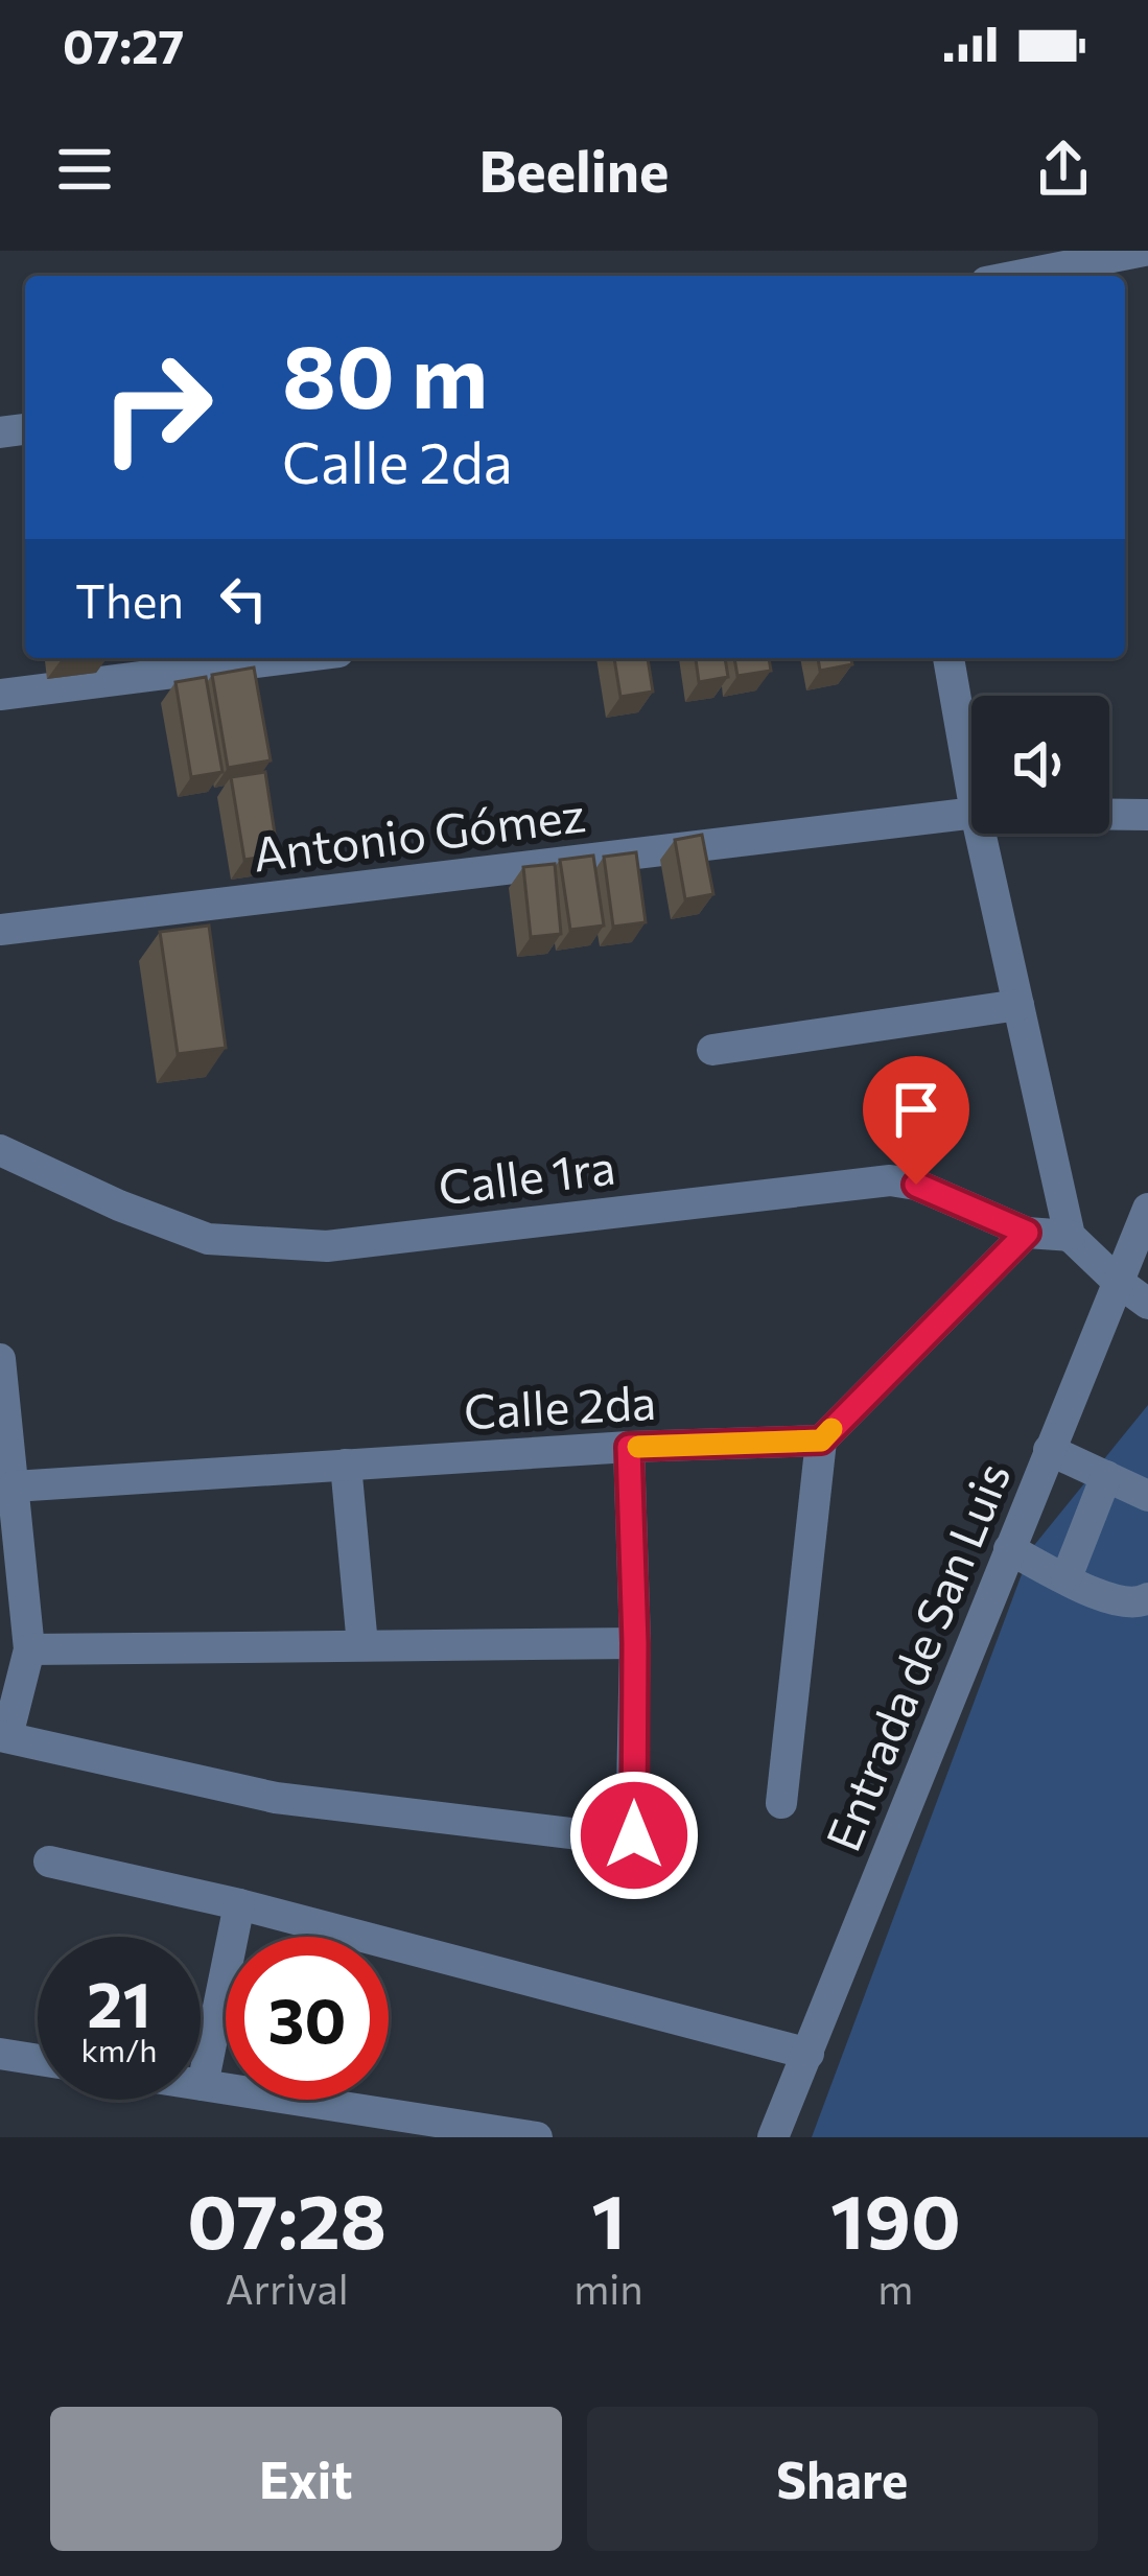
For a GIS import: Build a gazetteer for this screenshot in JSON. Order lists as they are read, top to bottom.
{
  "streets": {
    "street": [
      "Antonio Gómez",
      "Calle 1ra",
      "Calle 2da",
      "Entrada de San Luis"
    ]
  },
  "page": {
    "status": "07:27",
    "header": "Beeline",
    "turn": ["80 m", "Calle 2da"],
    "then": "Then",
    "speed": "21 km/h",
    "limit": "30",
    "eta": [
      "07:28",
      "Arrival",
      "1",
      "min",
      "190",
      "m"
    ],
    "buttons": ["Exit", "Share"]
  }
}
